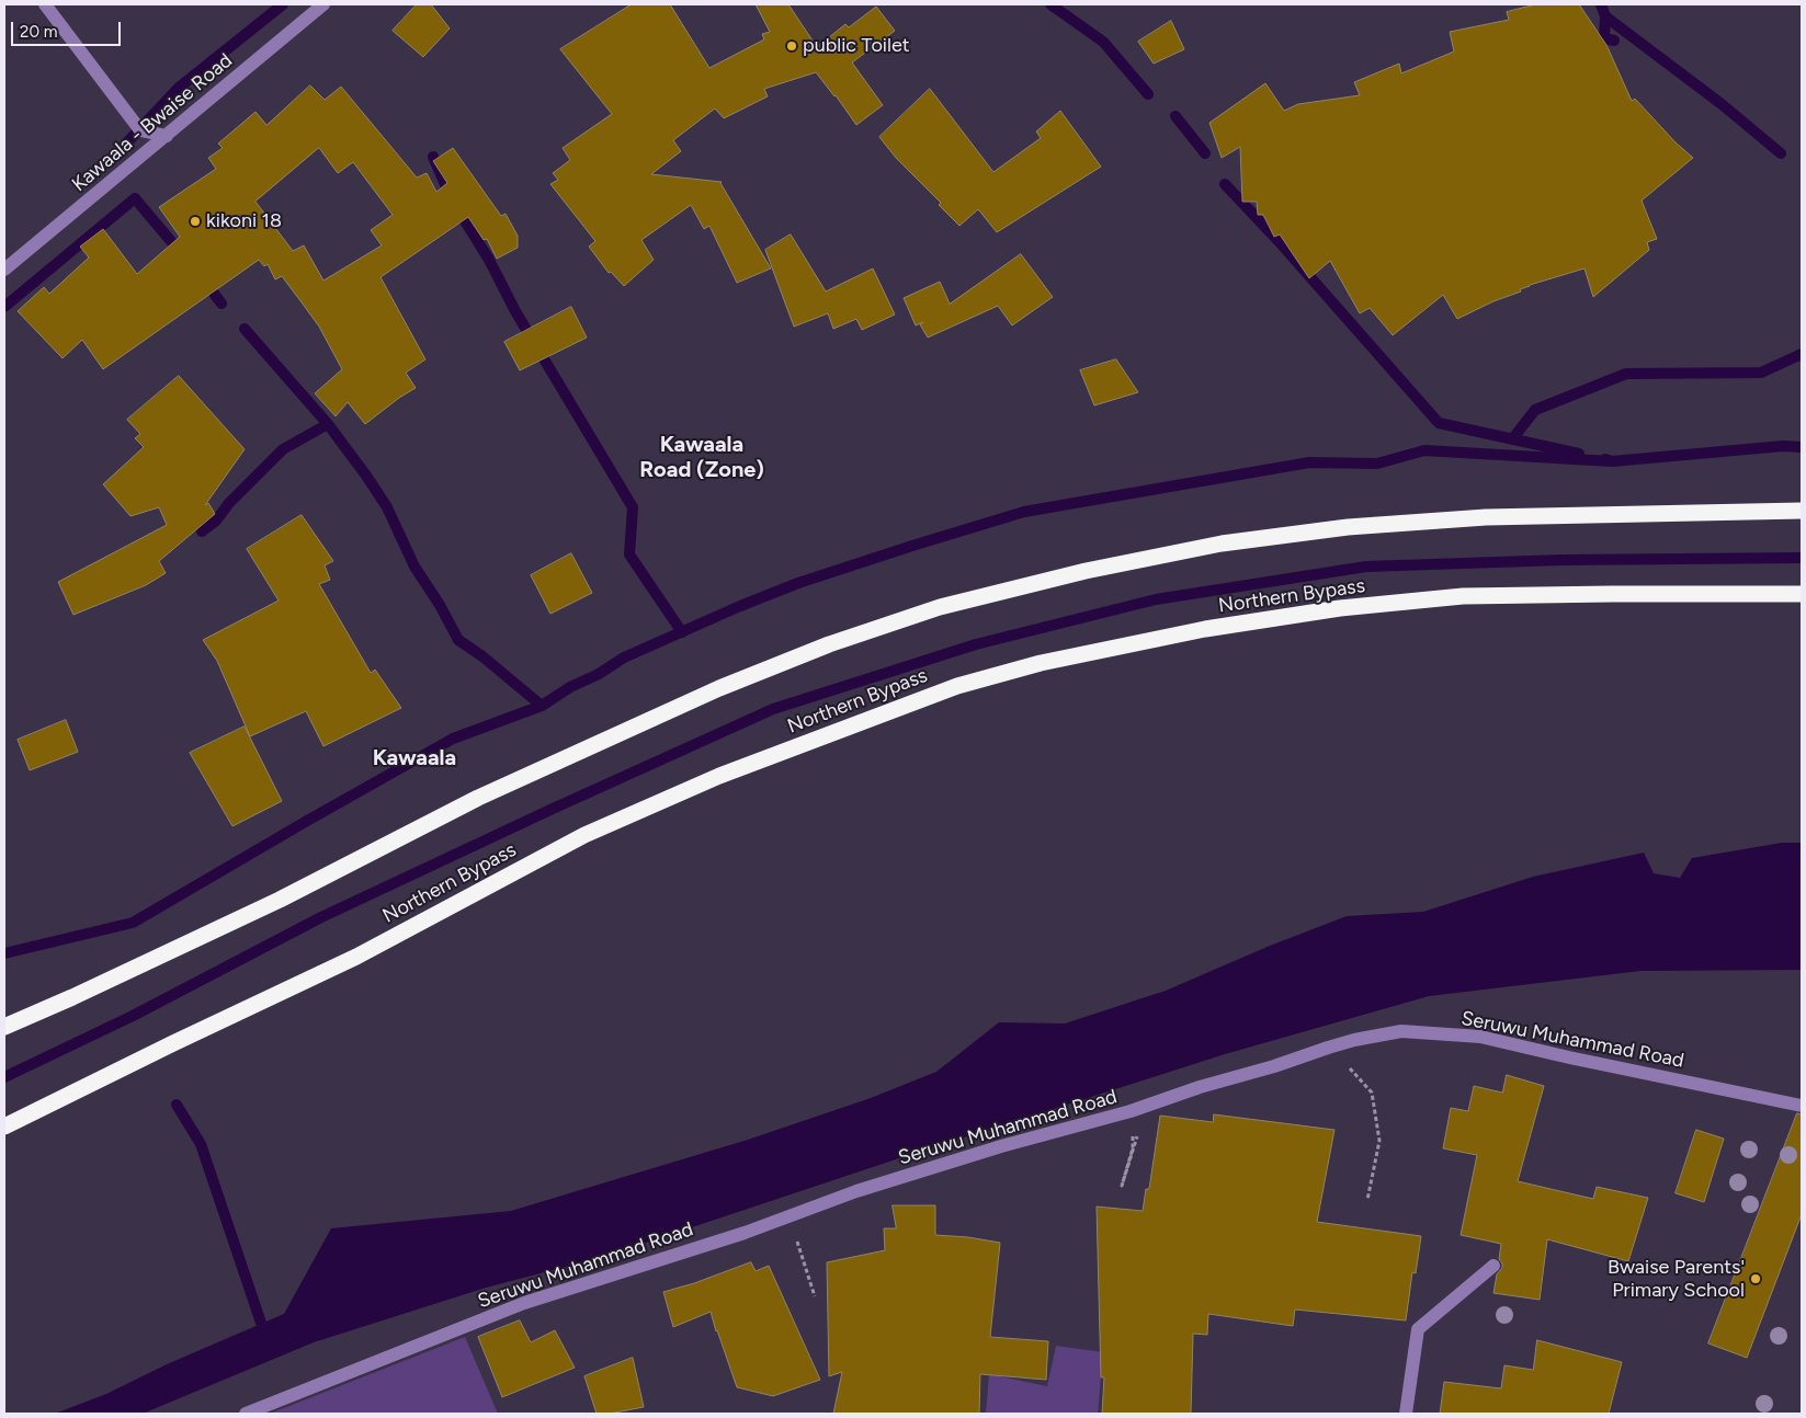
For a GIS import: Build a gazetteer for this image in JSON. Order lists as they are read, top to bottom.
{
  "streets": {
    "highway": ["Northern Bypass"],
    "street": ["Kawaala - Bwaise Road", "Seruwu Muhammad Road"]
  },
  "districts": ["Kawaala Road (Zone)", "Kawaala"],
  "places": ["public Toilet", "kikoni 18", "Bwaise Parents' Primary School"],
  "scale_bar": "20 m"
}
